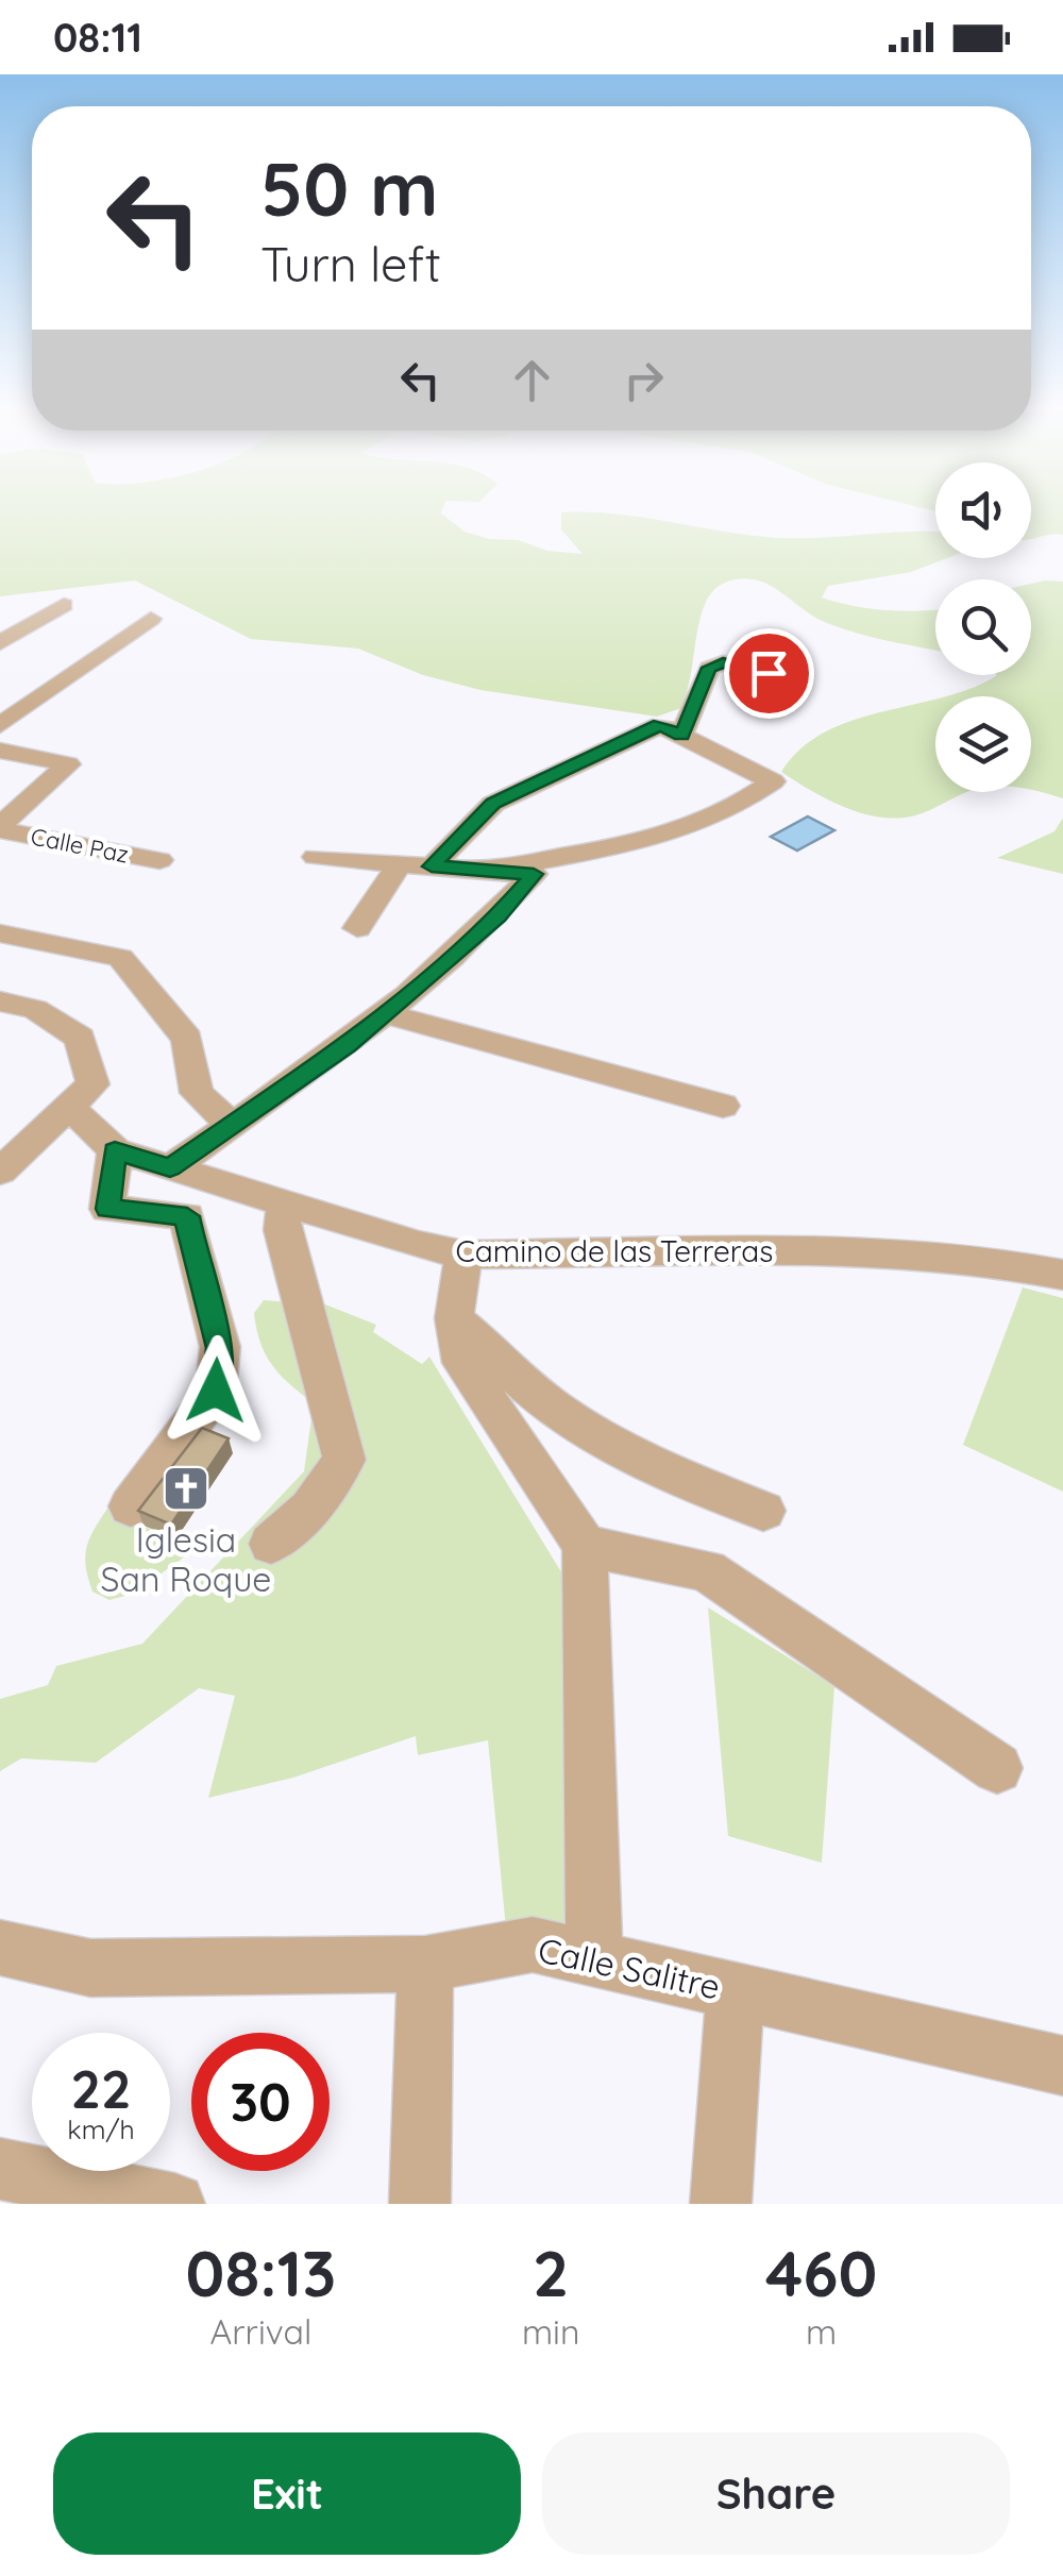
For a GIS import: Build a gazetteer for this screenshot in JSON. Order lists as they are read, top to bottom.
{
  "streets": {
    "street": ["Calle Paz", "Camino de las Terreras", "Calle Salitre"]
  },
  "places": {
    "church": ["Iglesia San Roque"]
  },
  "page": {
    "status": "08:11",
    "turn": ["50 m", "Turn left"],
    "speed": "22 km/h",
    "limit": "30",
    "eta": [
      "08:13",
      "Arrival",
      "2",
      "min",
      "460",
      "m"
    ],
    "buttons": ["Exit", "Share"]
  }
}
